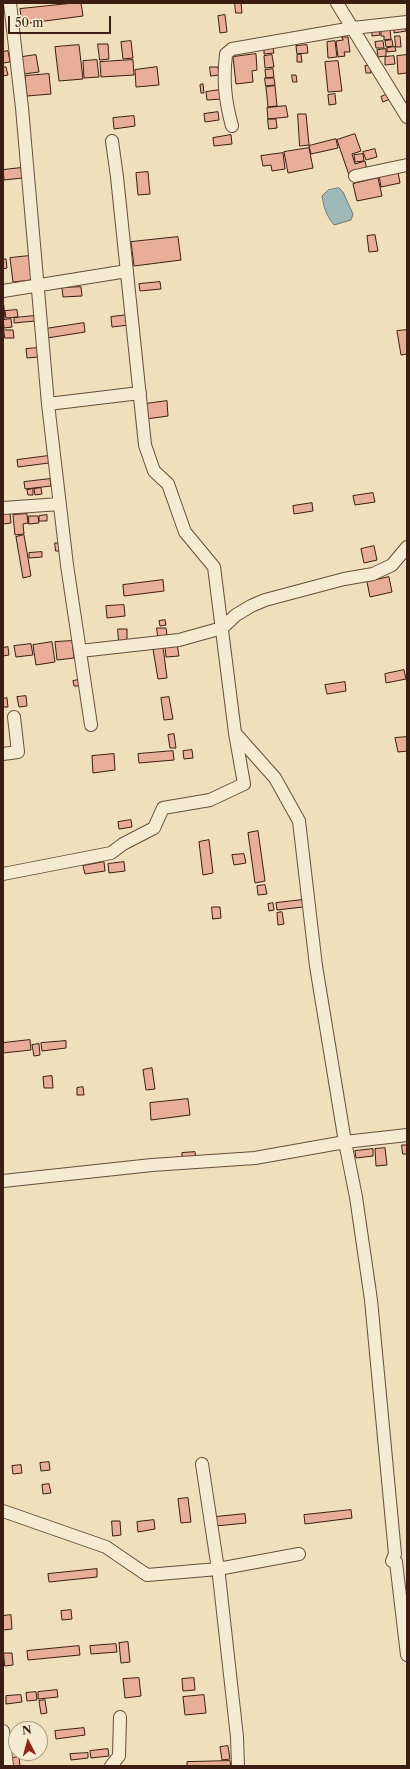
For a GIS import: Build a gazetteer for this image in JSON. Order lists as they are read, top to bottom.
{
  "scale_bar": "50 m",
  "north": "top"
}
